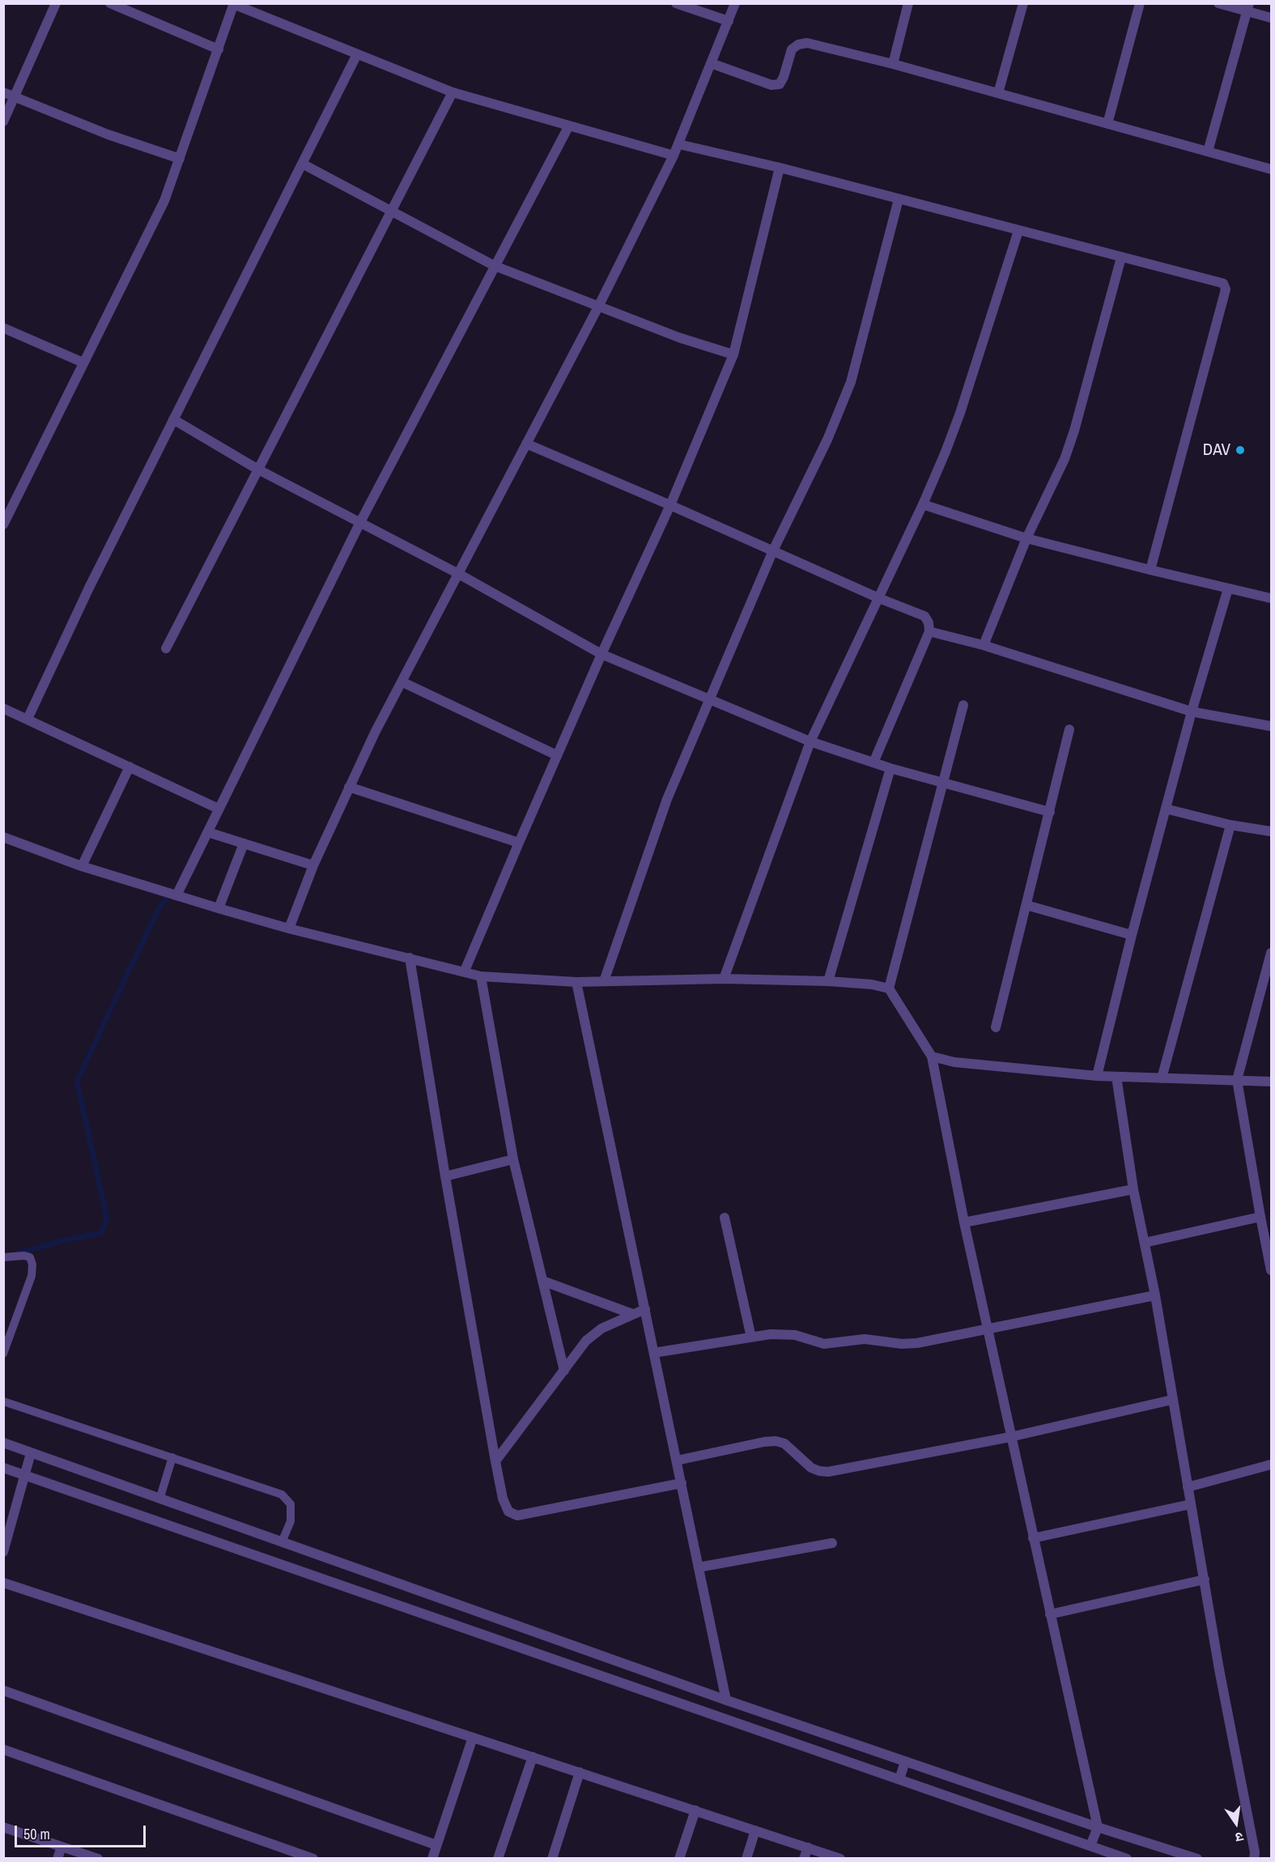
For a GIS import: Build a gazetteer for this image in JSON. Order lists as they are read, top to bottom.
{
  "places": ["DAV"],
  "scale_bar": "50 m",
  "north": "bottom"
}
